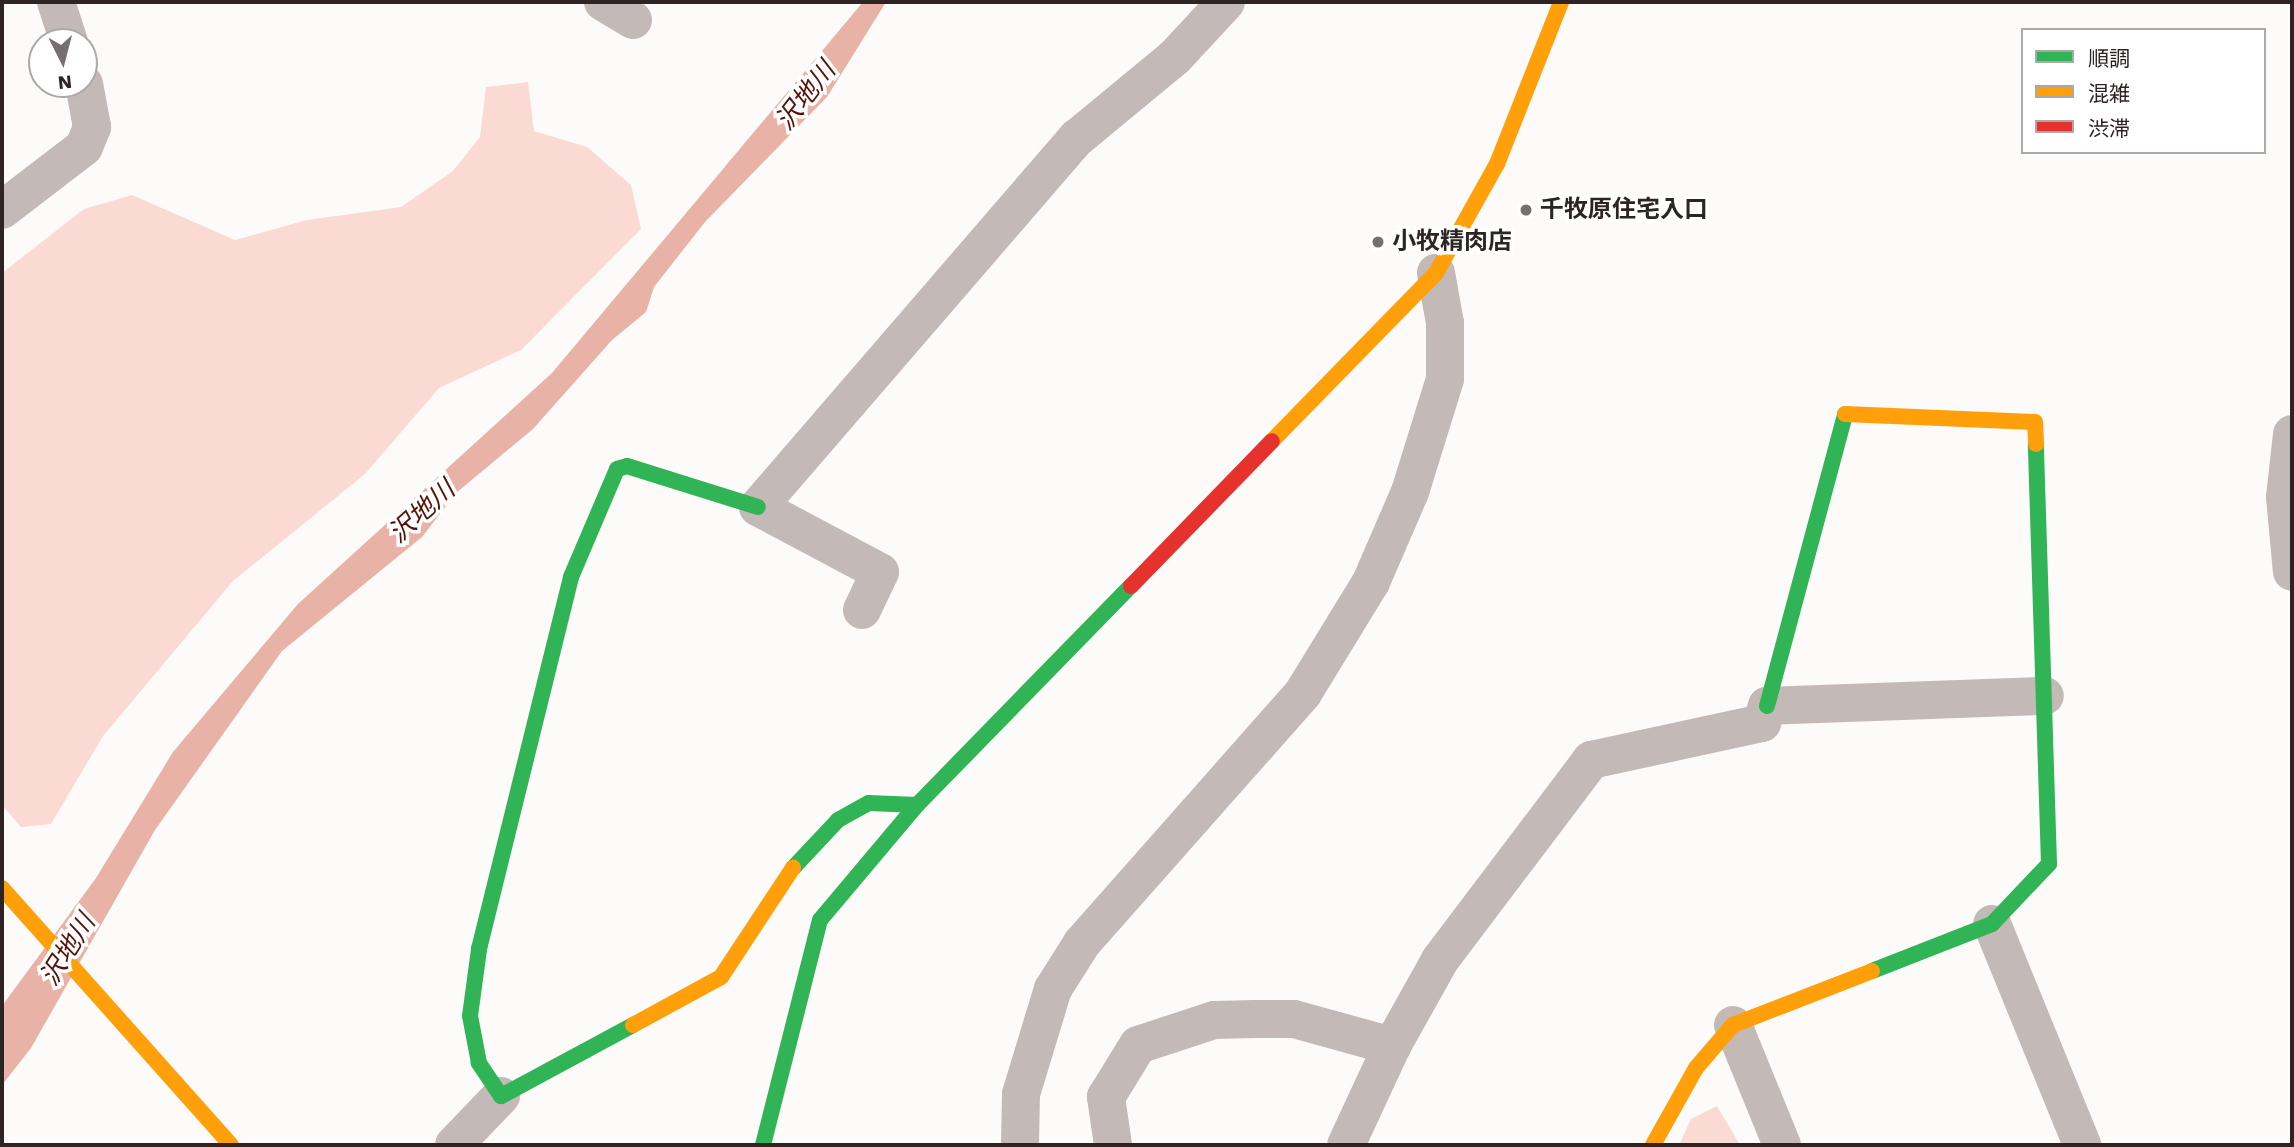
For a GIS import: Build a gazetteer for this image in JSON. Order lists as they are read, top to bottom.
{
  "water": ["沢地川"],
  "places": ["千牧原住宅入口", "小牧精肉店"],
  "legend": ["順調", "混雑", "渋滞"],
  "north": "bottom"
}
